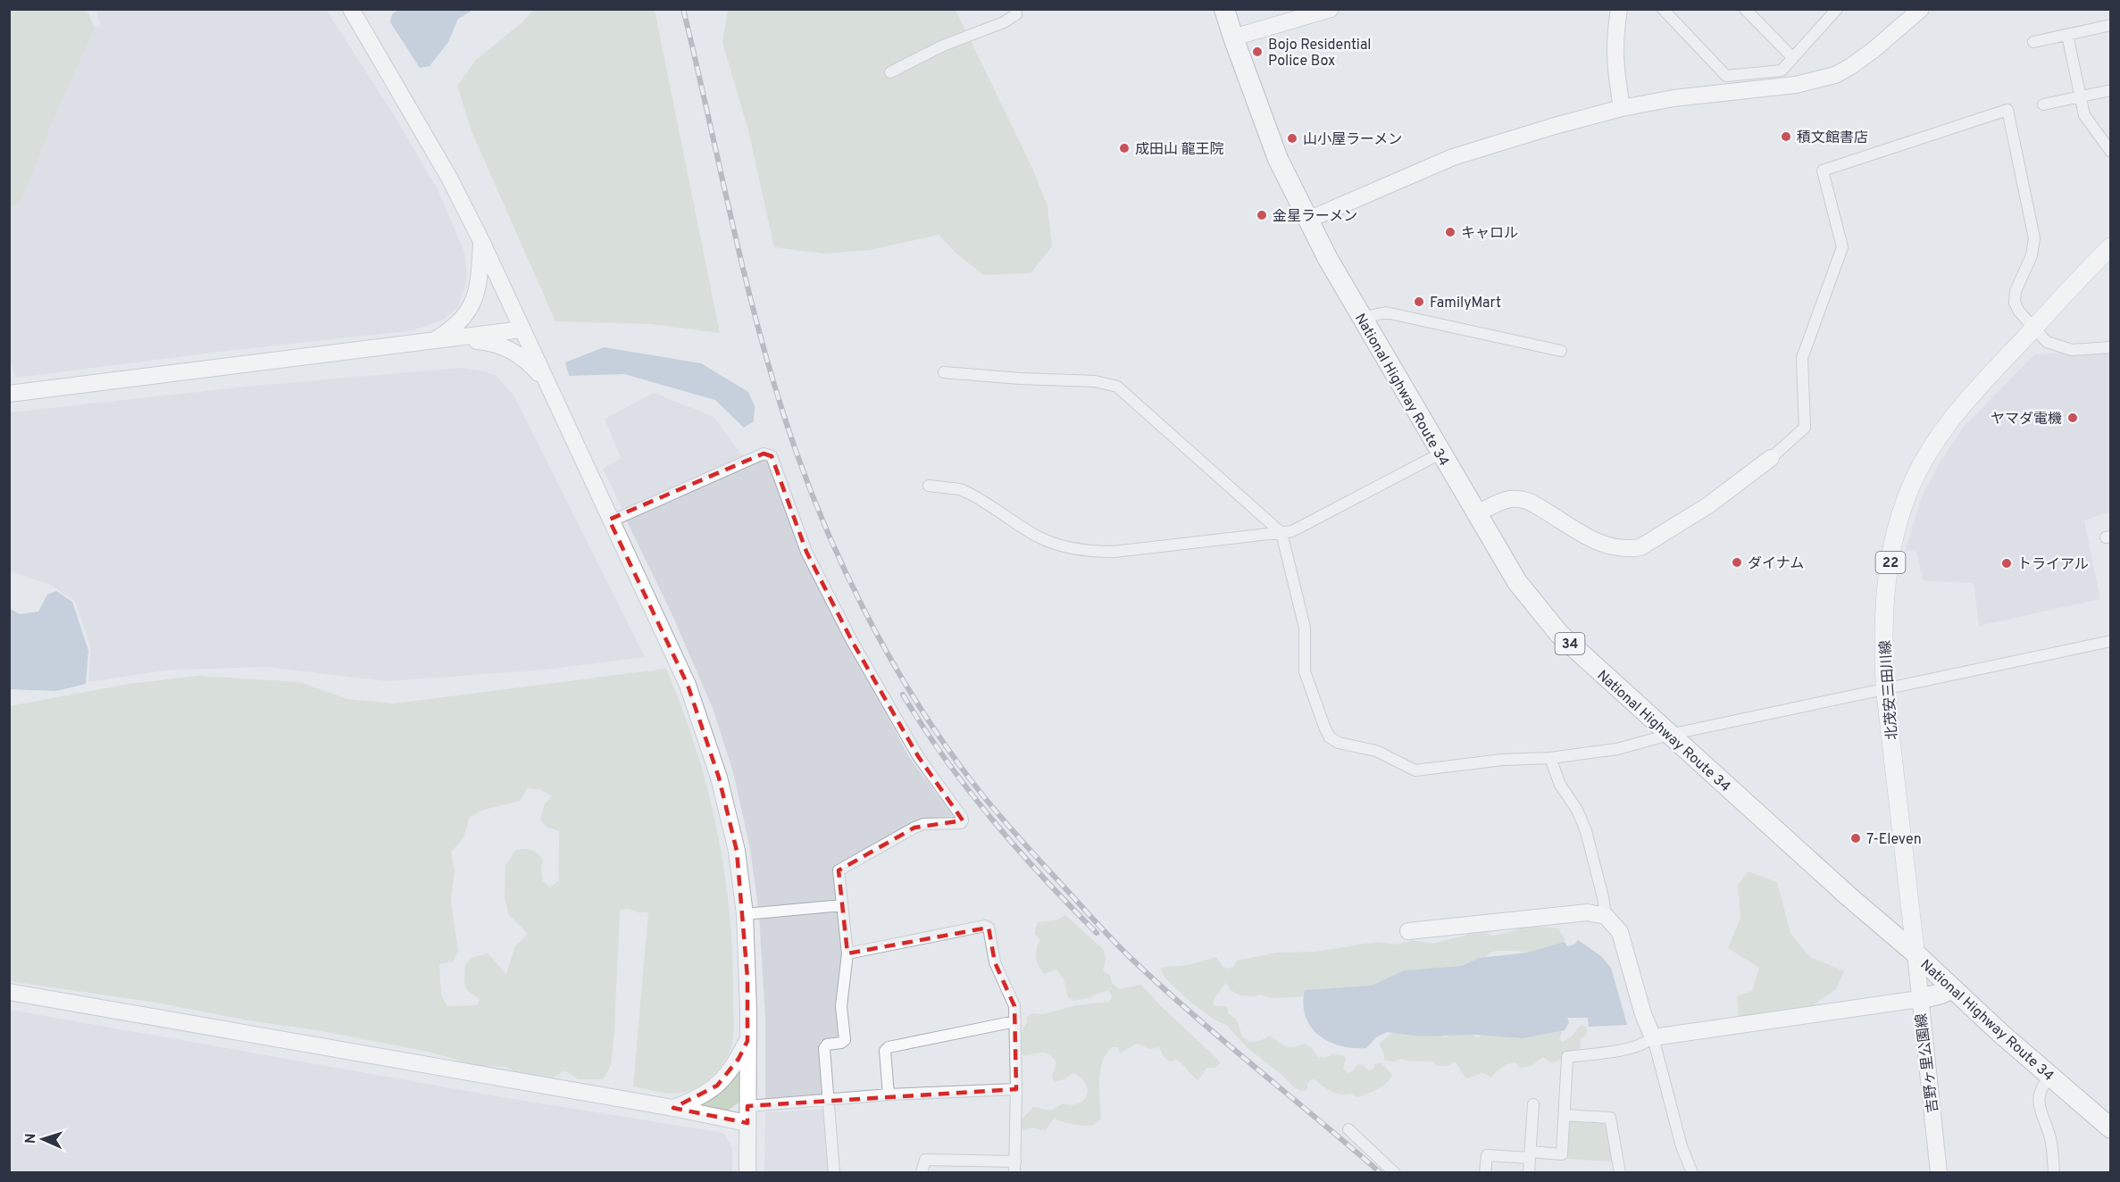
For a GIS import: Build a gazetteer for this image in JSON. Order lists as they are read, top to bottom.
{
  "streets": {
    "highway": ["National Highway Route 34", "34"],
    "main road": ["22", "北茂安三田川線"],
    "street": ["吉野ヶ里公園線"]
  },
  "crossings": [
    ["National Highway Route 34", "北茂安三田川線"],
    ["National Highway Route 34", "吉野ヶ里公園線"],
    ["北茂安三田川線", "吉野ヶ里公園線"]
  ],
  "places": [
    "Bojo Residential Police Box",
    "積文館書店",
    "山小屋ラーメン",
    "成田山 龍王院",
    "金星ラーメン",
    "キャロル",
    "FamilyMart",
    "ヤマダ電機",
    "ダイナム",
    "トライアル",
    "7-Eleven"
  ],
  "north": "left"
}
